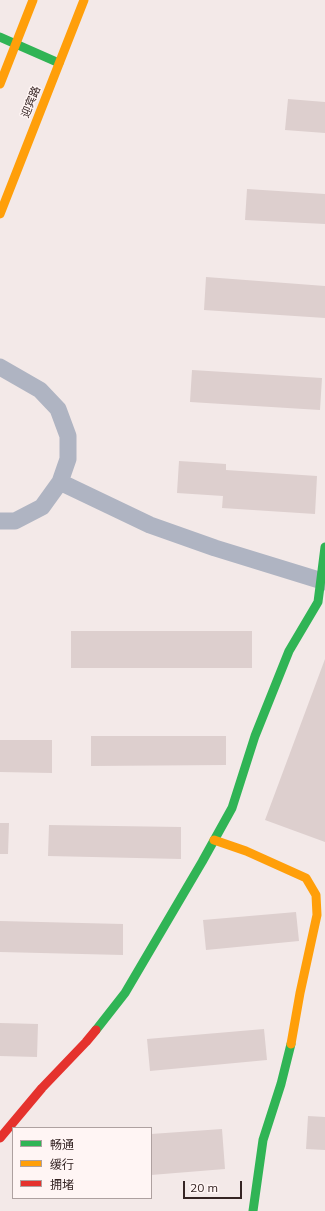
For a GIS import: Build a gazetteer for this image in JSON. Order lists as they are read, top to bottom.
{
  "streets": {
    "street": ["迎宾路"]
  },
  "legend": ["畅通", "缓行", "拥堵"],
  "scale_bar": "20 m"
}
